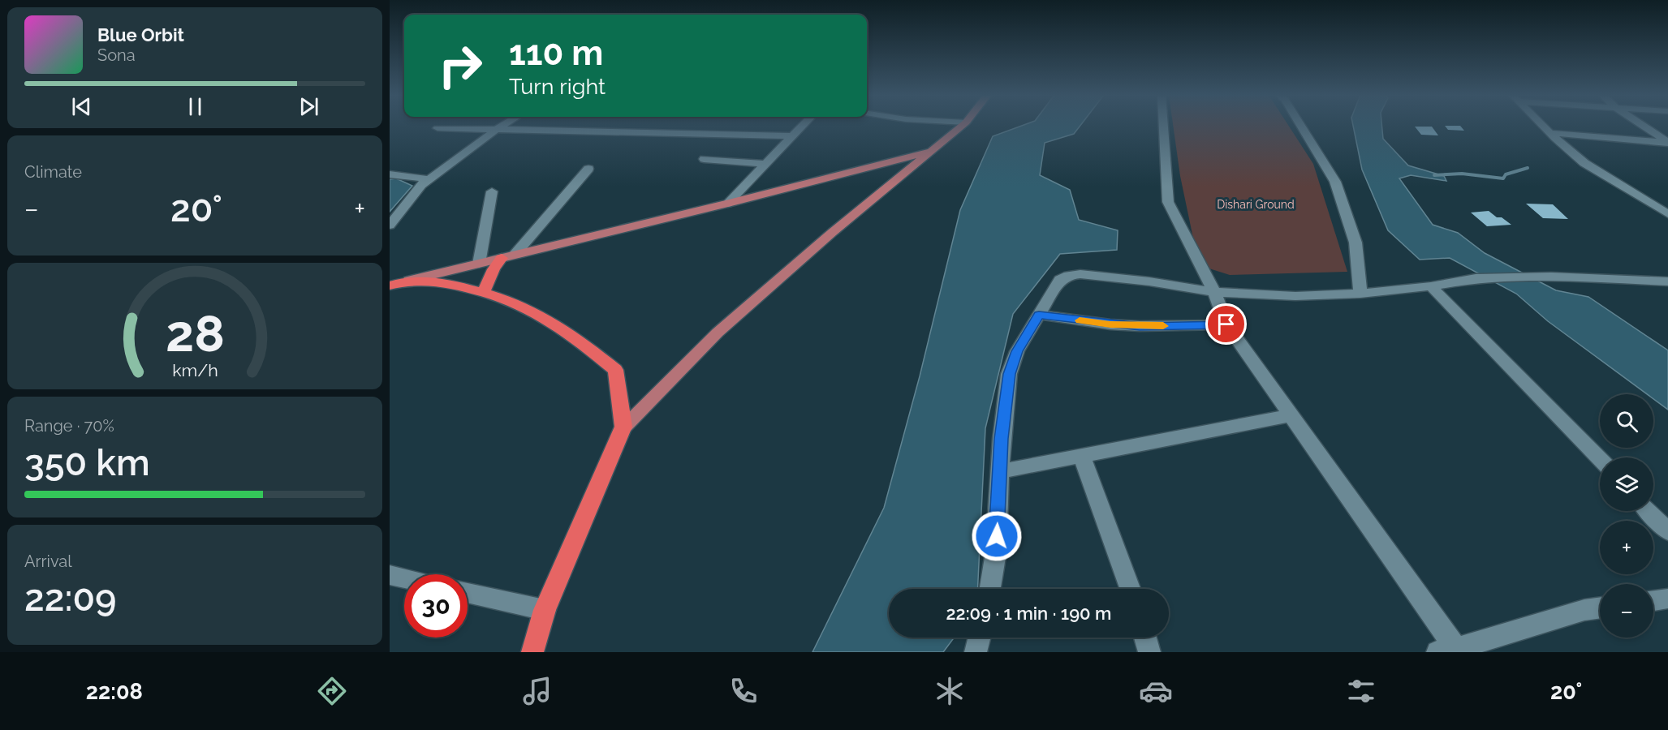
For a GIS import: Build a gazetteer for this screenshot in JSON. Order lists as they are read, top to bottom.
{
  "parks": ["Dishari Ground"],
  "page": {
    "turn": ["110 m", "Turn right"],
    "song": ["Blue Orbit", "Sona"],
    "tile": [
      "Climate",
      ["Range · 70%", "350 km"],
      ["Arrival", "22:09"]
    ],
    "heat": ["−", "20°", "+"],
    "map_buttons": ["+", "−"],
    "limit": "30",
    "trip": "22:09 · 1 min · 190 m",
    "tabs": ["22:08", "20°"],
    "gauge": ["28", "km/h"]
  }
}
